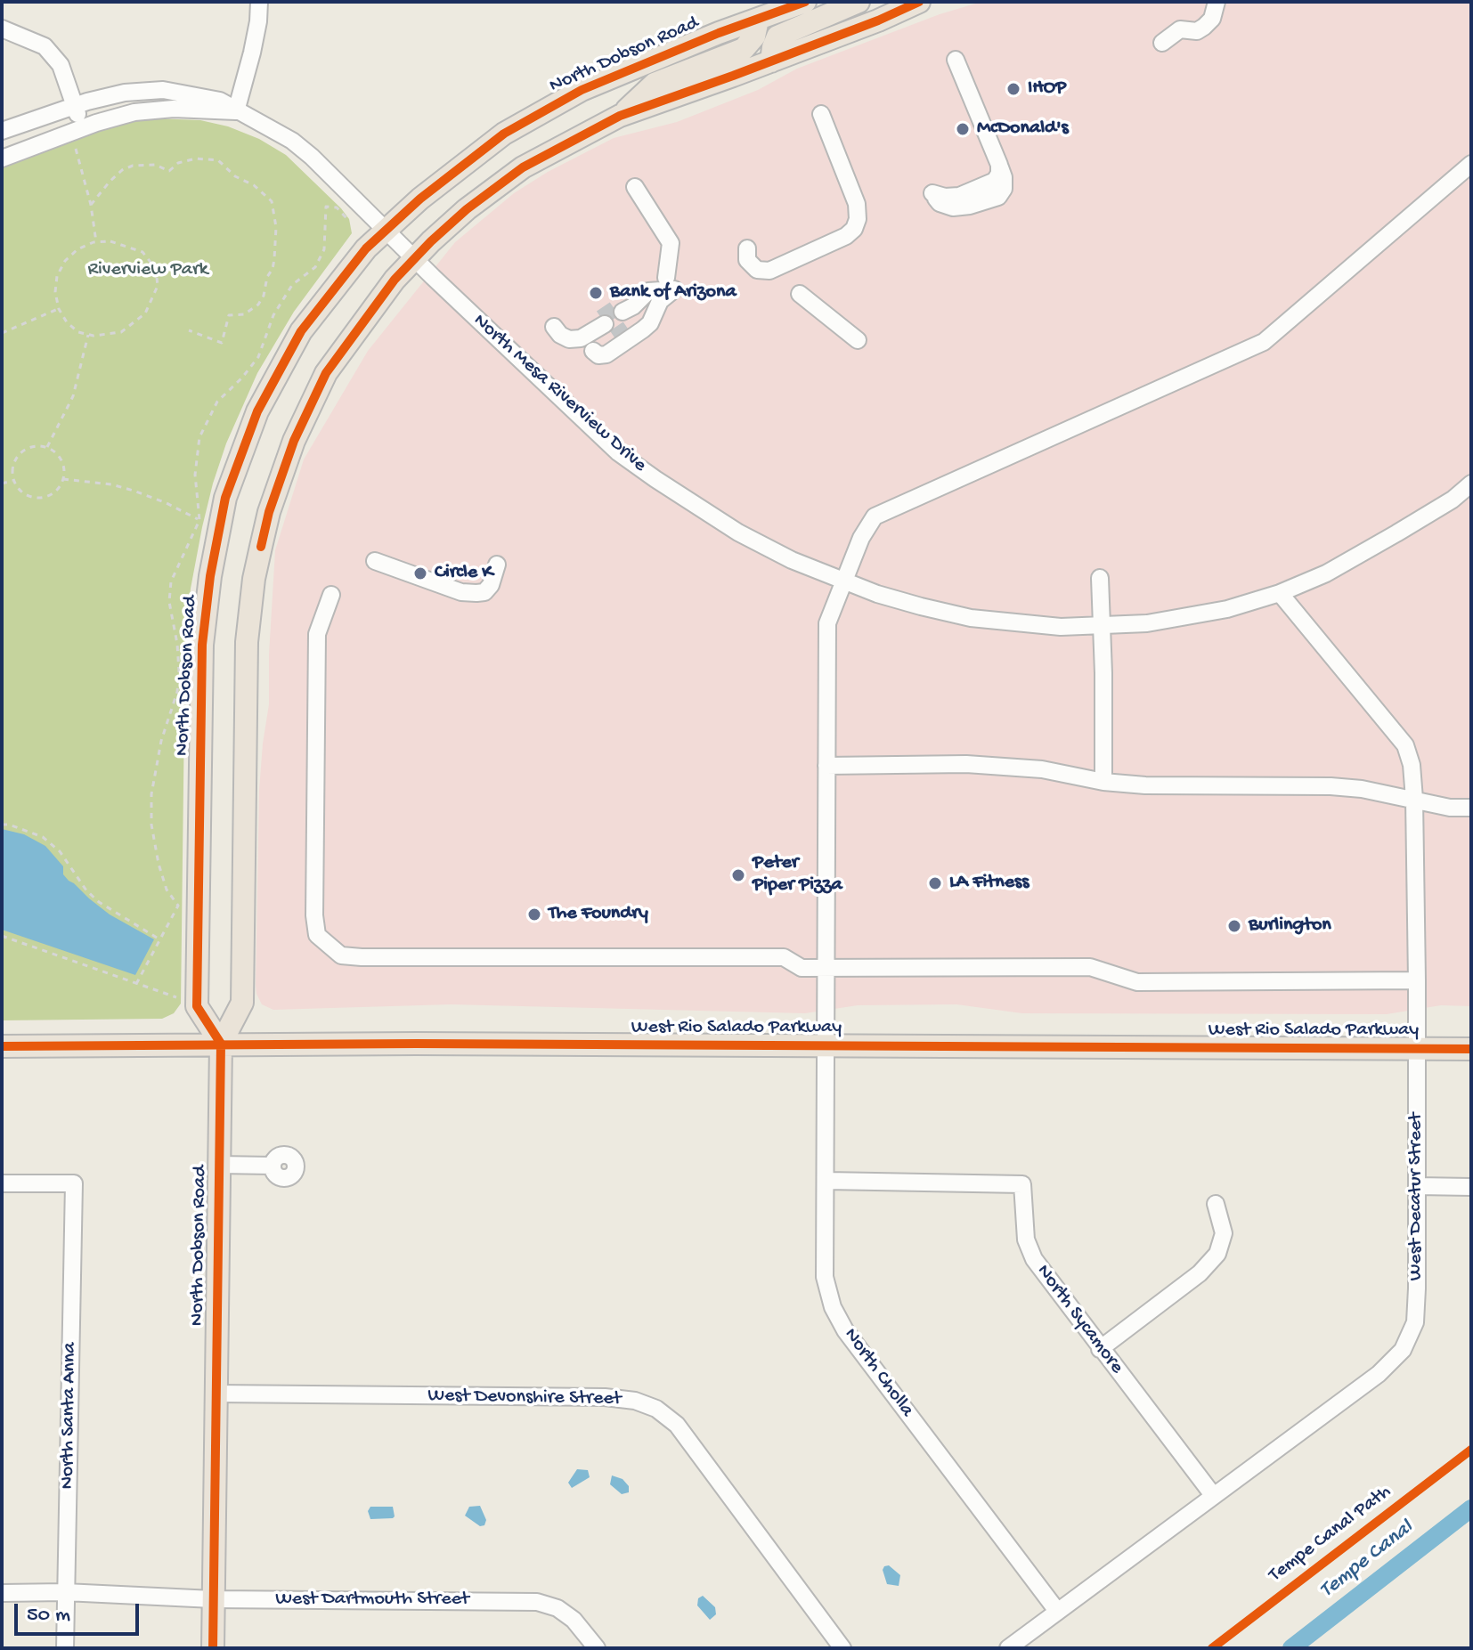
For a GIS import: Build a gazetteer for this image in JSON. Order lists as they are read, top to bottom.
{
  "streets": {
    "main road": ["North Dobson Road", "West Rio Salado Parkway"],
    "street": [
      "North Mesa Riverview Drive",
      "West Decatur Street",
      "North Sycamore",
      "North Cholla",
      "West Devonshire Street",
      "North Santa Anna",
      "West Dartmouth Street"
    ],
    "cycle path": ["Tempe Canal Path"]
  },
  "crossings": [
    ["North Dobson Road", "North Mesa Riverview Drive"],
    ["North Dobson Road", "West Rio Salado Parkway"],
    ["North Dobson Road", "West Devonshire Street"],
    ["North Dobson Road", "West Dartmouth Street"],
    ["North Mesa Riverview Drive", "West Decatur Street"],
    ["North Mesa Riverview Drive", "North Cholla"],
    ["West Rio Salado Parkway", "West Decatur Street"],
    ["West Rio Salado Parkway", "North Cholla"],
    ["West Decatur Street", "North Sycamore"],
    ["West Decatur Street", "North Cholla"],
    ["North Sycamore", "North Cholla"],
    ["North Santa Anna", "West Dartmouth Street"]
  ],
  "water": ["Tempe Canal"],
  "parks": ["Riverview Park"],
  "places": [
    "IHOP",
    "McDonald's",
    "Bank of Arizona",
    "Circle K",
    "Peter Piper Pizza",
    "LA Fitness",
    "The Foundry",
    "Burlington"
  ],
  "scale_bar": "50 m"
}
